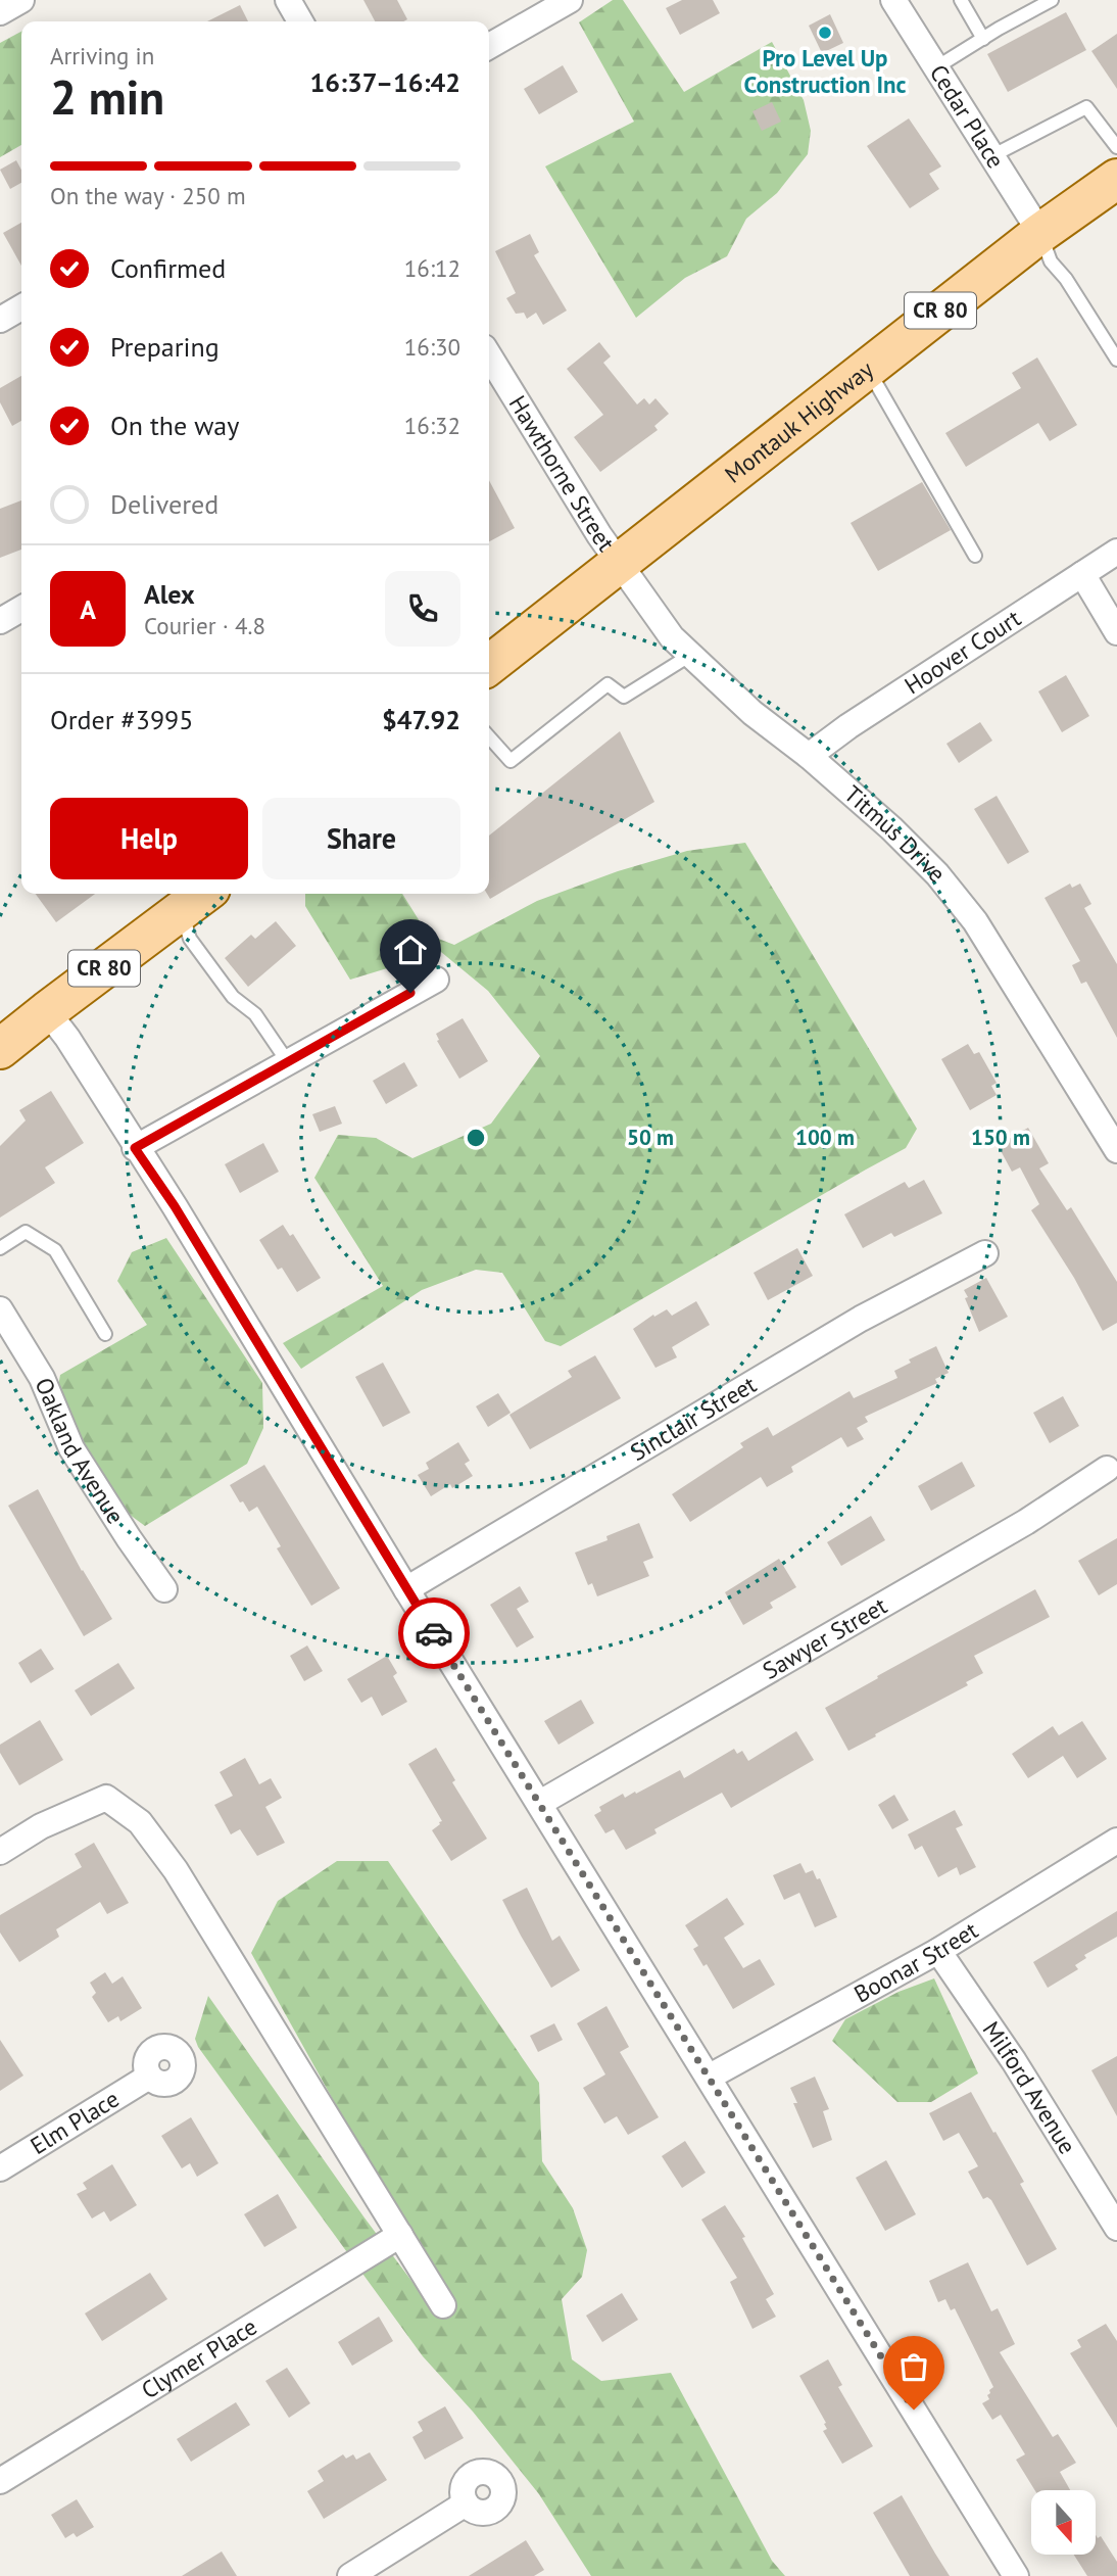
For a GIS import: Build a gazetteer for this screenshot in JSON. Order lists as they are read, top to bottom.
{
  "streets": {
    "main road": ["CR 80", "Montauk Highway"],
    "street": [
      "Cedar Place",
      "Hawthorne Street",
      "Hoover Court",
      "Titmus Drive",
      "Sinclair Street",
      "Oakland Avenue",
      "Sawyer Street",
      "Boonar Street",
      "Milford Avenue",
      "Elm Place",
      "Clymer Place"
    ]
  },
  "crossings": [
    ["Cedar Place", "Montauk Highway"],
    ["Montauk Highway", "Hawthorne Street"],
    ["Montauk Highway", "Titmus Drive"],
    ["Hawthorne Street", "Titmus Drive"],
    ["Hoover Court", "Titmus Drive"],
    ["Boonar Street", "Milford Avenue"]
  ],
  "places": ["Pro Level Up Construction Inc"],
  "north": "bottom",
  "page": {
    "heading": ["2 min", "Arriving in", "16:37–16:42"],
    "panel": [
      "Alex",
      "Courier · 4.8",
      "Order #3995",
      "$47.92"
    ],
    "bar": "On the way · 250 m",
    "list": [
      ["Confirmed", "16:12"],
      ["Preparing", "16:30"],
      ["On the way", "16:32"],
      "Delivered"
    ],
    "round": "A",
    "buttons": ["Help", "Share"]
  },
  "rings": ["50 m", "100 m", "150 m"]
}
